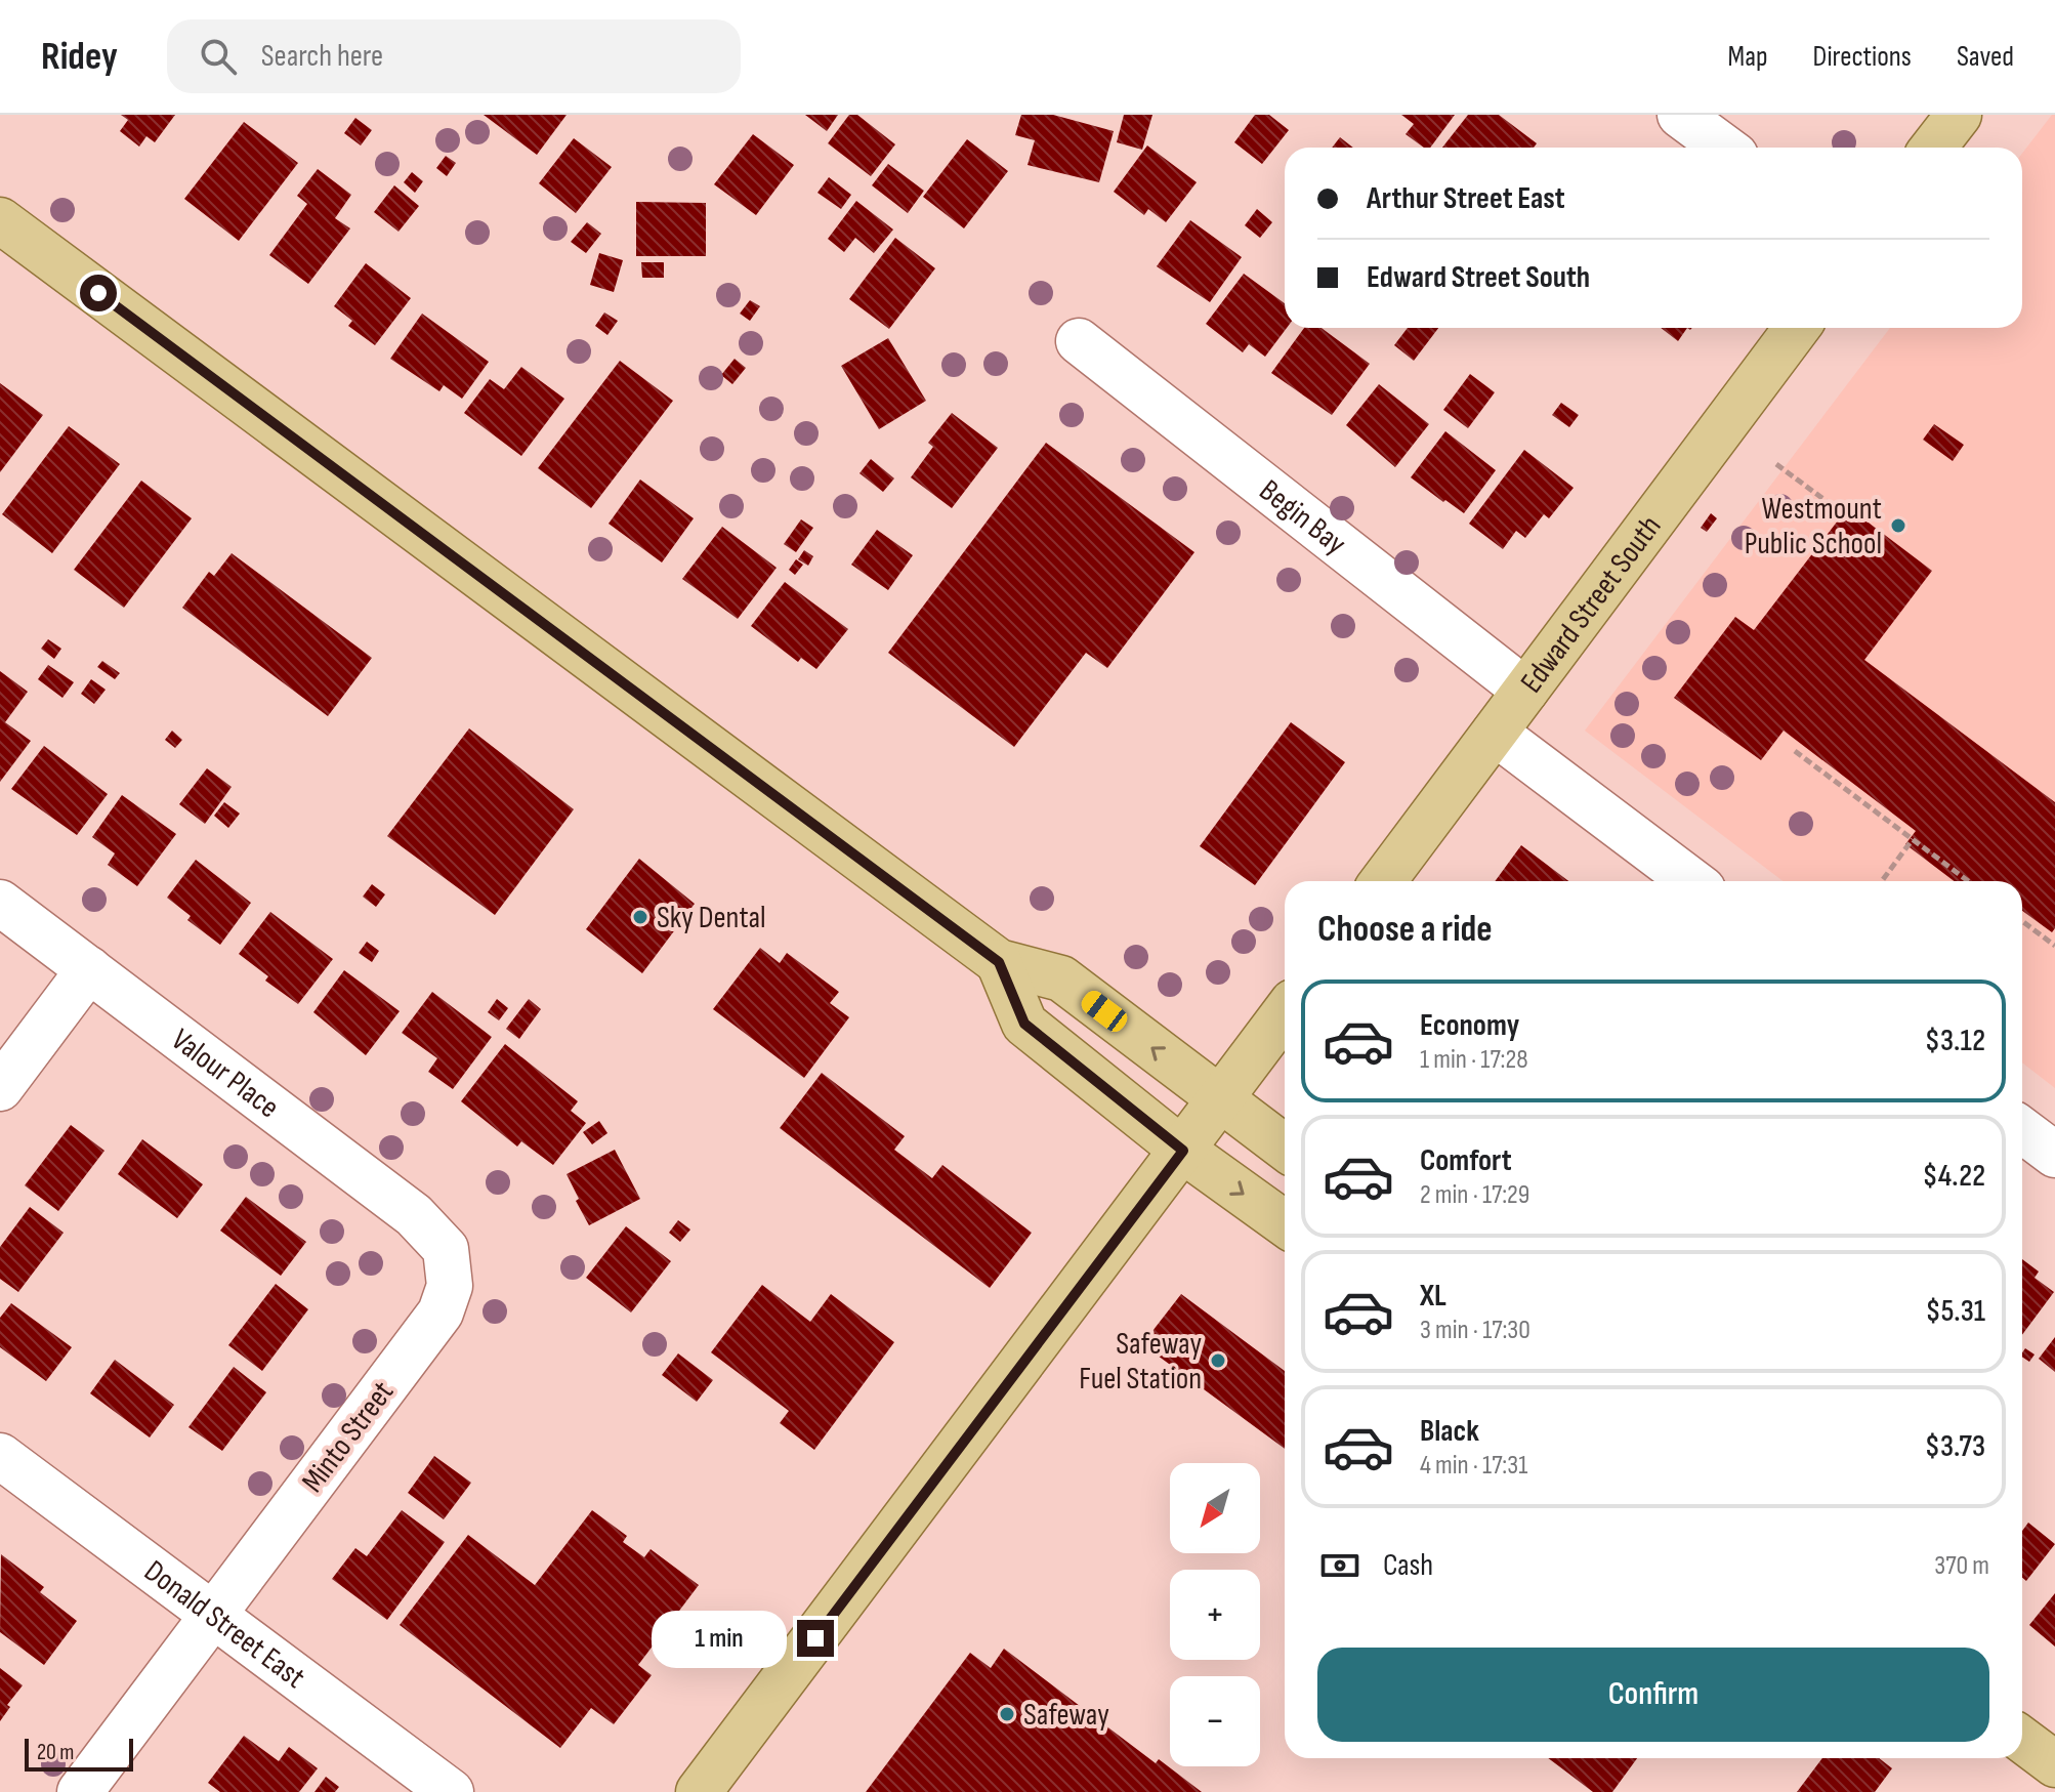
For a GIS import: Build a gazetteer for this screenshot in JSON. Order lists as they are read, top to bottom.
{
  "streets": {
    "main road": ["Edward Street South"],
    "street": [
      "Begin Bay",
      "Valour Place",
      "Minto Street",
      "Donald Street East"
    ]
  },
  "crossings": [
    ["Begin Bay", "Edward Street South"],
    ["Valour Place", "Minto Street"],
    ["Minto Street", "Donald Street East"]
  ],
  "places": [
    "Westmount Public School",
    "Sky Dental",
    "Safeway Fuel Station",
    "Safeway"
  ],
  "scale_bar": "20 m",
  "north": "bottom left",
  "page": {
    "header": "Ridey",
    "search": "Search here",
    "nav": ["Map", "Directions", "Saved"],
    "banner": ["Arthur Street East", "Edward Street South"],
    "heading": "Choose a ride",
    "list": [
      {
        "name": "Economy",
        "note": "1 min · 17:28",
        "value": "$3.12"
      },
      {
        "name": "Comfort",
        "note": "2 min · 17:29",
        "value": "$4.22"
      },
      {
        "name": "XL",
        "note": "3 min · 17:30",
        "value": "$5.31"
      },
      {
        "name": "Black",
        "note": "4 min · 17:31",
        "value": "$3.73"
      }
    ],
    "map_buttons": ["+", "−"],
    "pay": ["Cash", "370 m"],
    "bubble": "1 min",
    "buttons": "Confirm",
    "scale": "20 m"
  }
}
